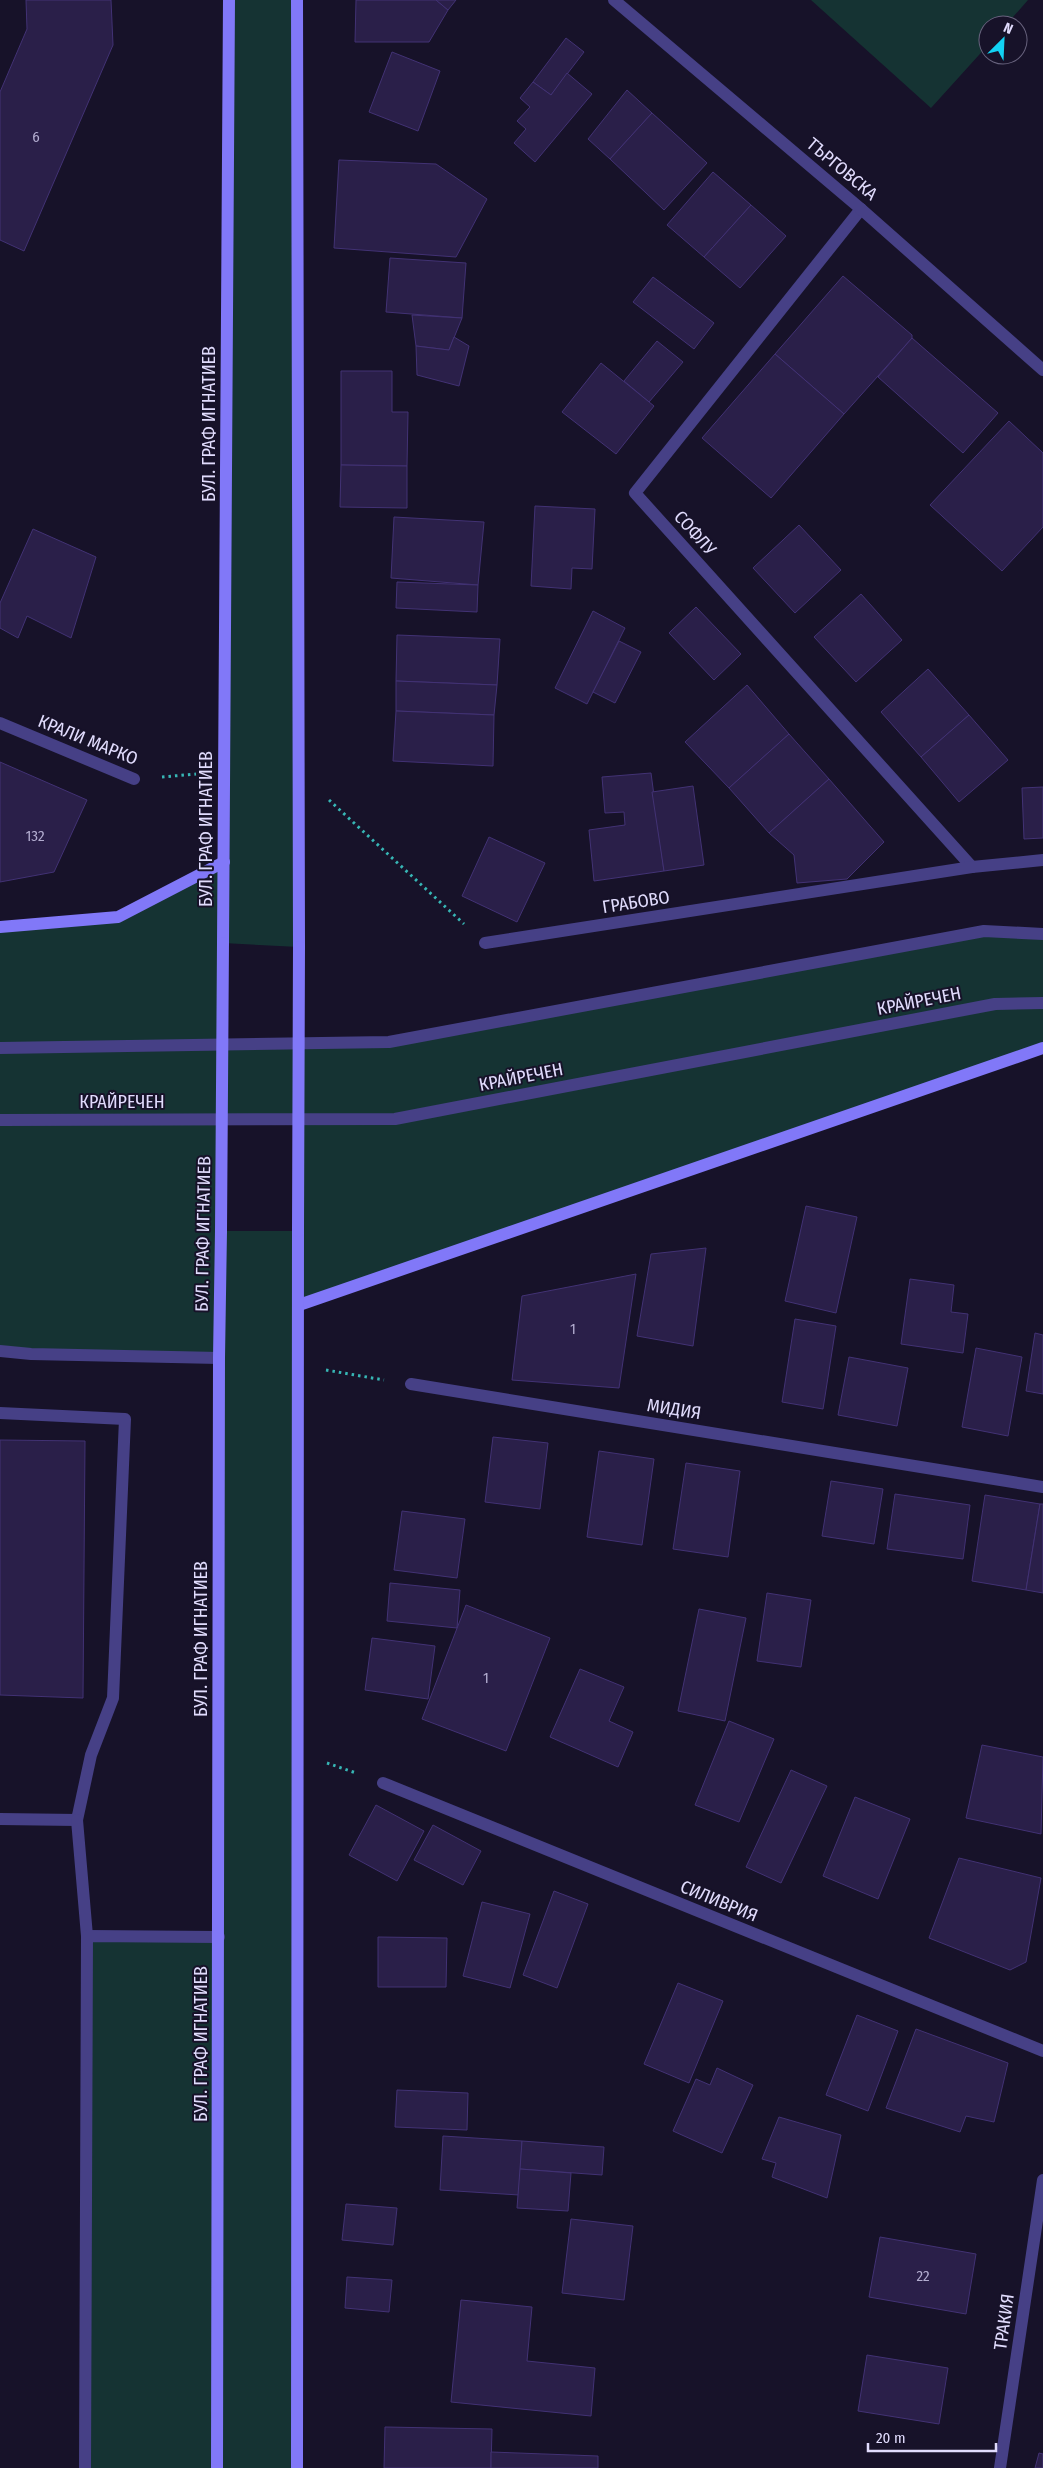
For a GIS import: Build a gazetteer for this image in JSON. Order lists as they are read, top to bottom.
{
  "streets": {
    "main road": ["БУЛ. ГРАФ ИГНАТИЕВ"],
    "street": [
      "ТЪРГОВСКА",
      "СОФЛУ",
      "КРАЛИ МАРКО",
      "ГРАБОВО",
      "КРАЙРЕЧЕН",
      "МИДИЯ",
      "СИЛИВРИЯ",
      "ТРАКИЯ"
    ]
  },
  "crossings": [
    ["ТЪРГОВСКА", "СОФЛУ"],
    ["БУЛ. ГРАФ ИГНАТИЕВ", "КРАЛИ МАРКО"],
    ["СОФЛУ", "ГРАБОВО"]
  ],
  "house_numbers": [
    "6",
    "132",
    "1",
    "1",
    "22"
  ],
  "scale_bar": "20 m",
  "north": "top right"
}
